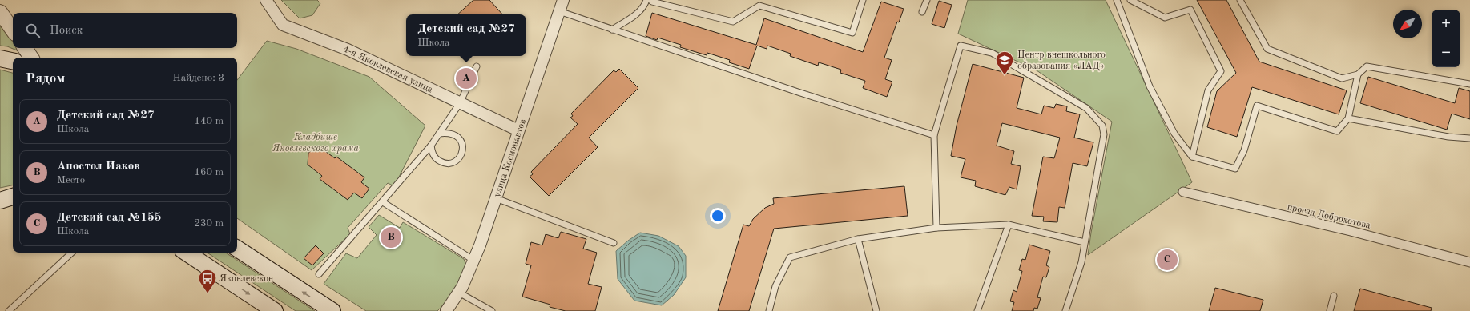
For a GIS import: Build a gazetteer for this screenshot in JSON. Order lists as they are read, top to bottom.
{
  "streets": {
    "street": ["4-я Яковлевская улица", "улица Космонавтов", "проезд Доброхотова"]
  },
  "crossings": [
    ["4-я Яковлевская улица", "улица Космонавтов"]
  ],
  "parks": ["Кладбище Яковлевского храма"],
  "places": {
    "school or university": ["Центр внешкольного образования «ЛАД»"],
    "bus stop": ["Яковлевское"]
  },
  "north": "bottom left",
  "page": {
    "map_buttons": ["+", "−"],
    "search": "Поиск",
    "popup": ["Детский сад №27", "Школа"],
    "heading": ["Рядом", "Найдено: 3"],
    "pins": ["A", "B", "C"],
    "list": [
      {
        "mark": "A",
        "name": "Детский сад №27",
        "note": "Школа",
        "value": "140 m"
      },
      {
        "mark": "B",
        "name": "Апостол Иаков",
        "note": "Место",
        "value": "160 m"
      },
      {
        "mark": "C",
        "name": "Детский сад №155",
        "note": "Школа",
        "value": "230 m"
      }
    ]
  }
}
